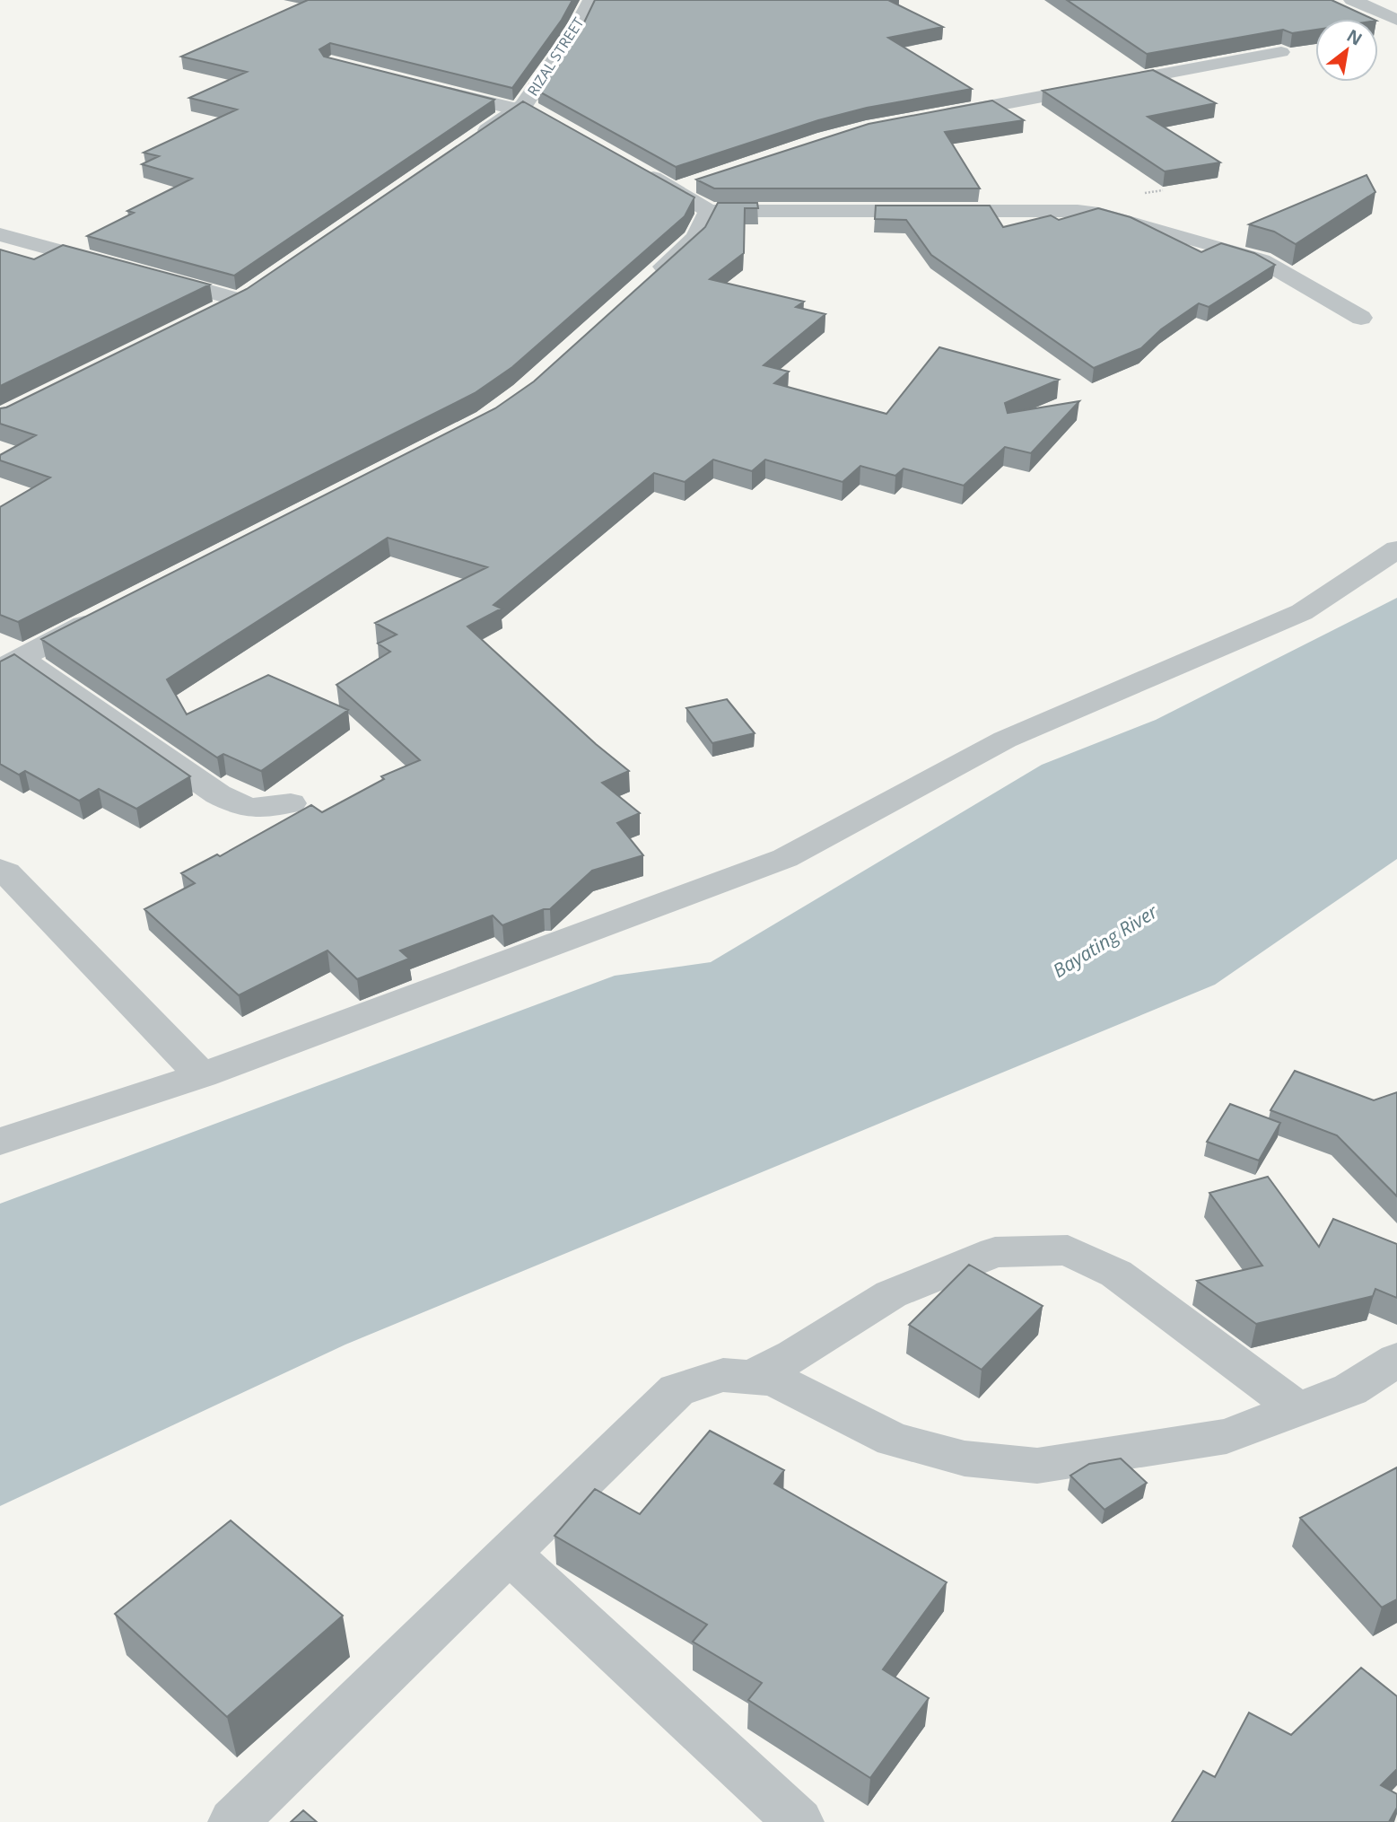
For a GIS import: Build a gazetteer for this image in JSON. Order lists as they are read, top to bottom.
{
  "streets": {
    "street": ["RIZAL STREET"]
  },
  "water": ["Bayating River"],
  "north": "top right"
}
